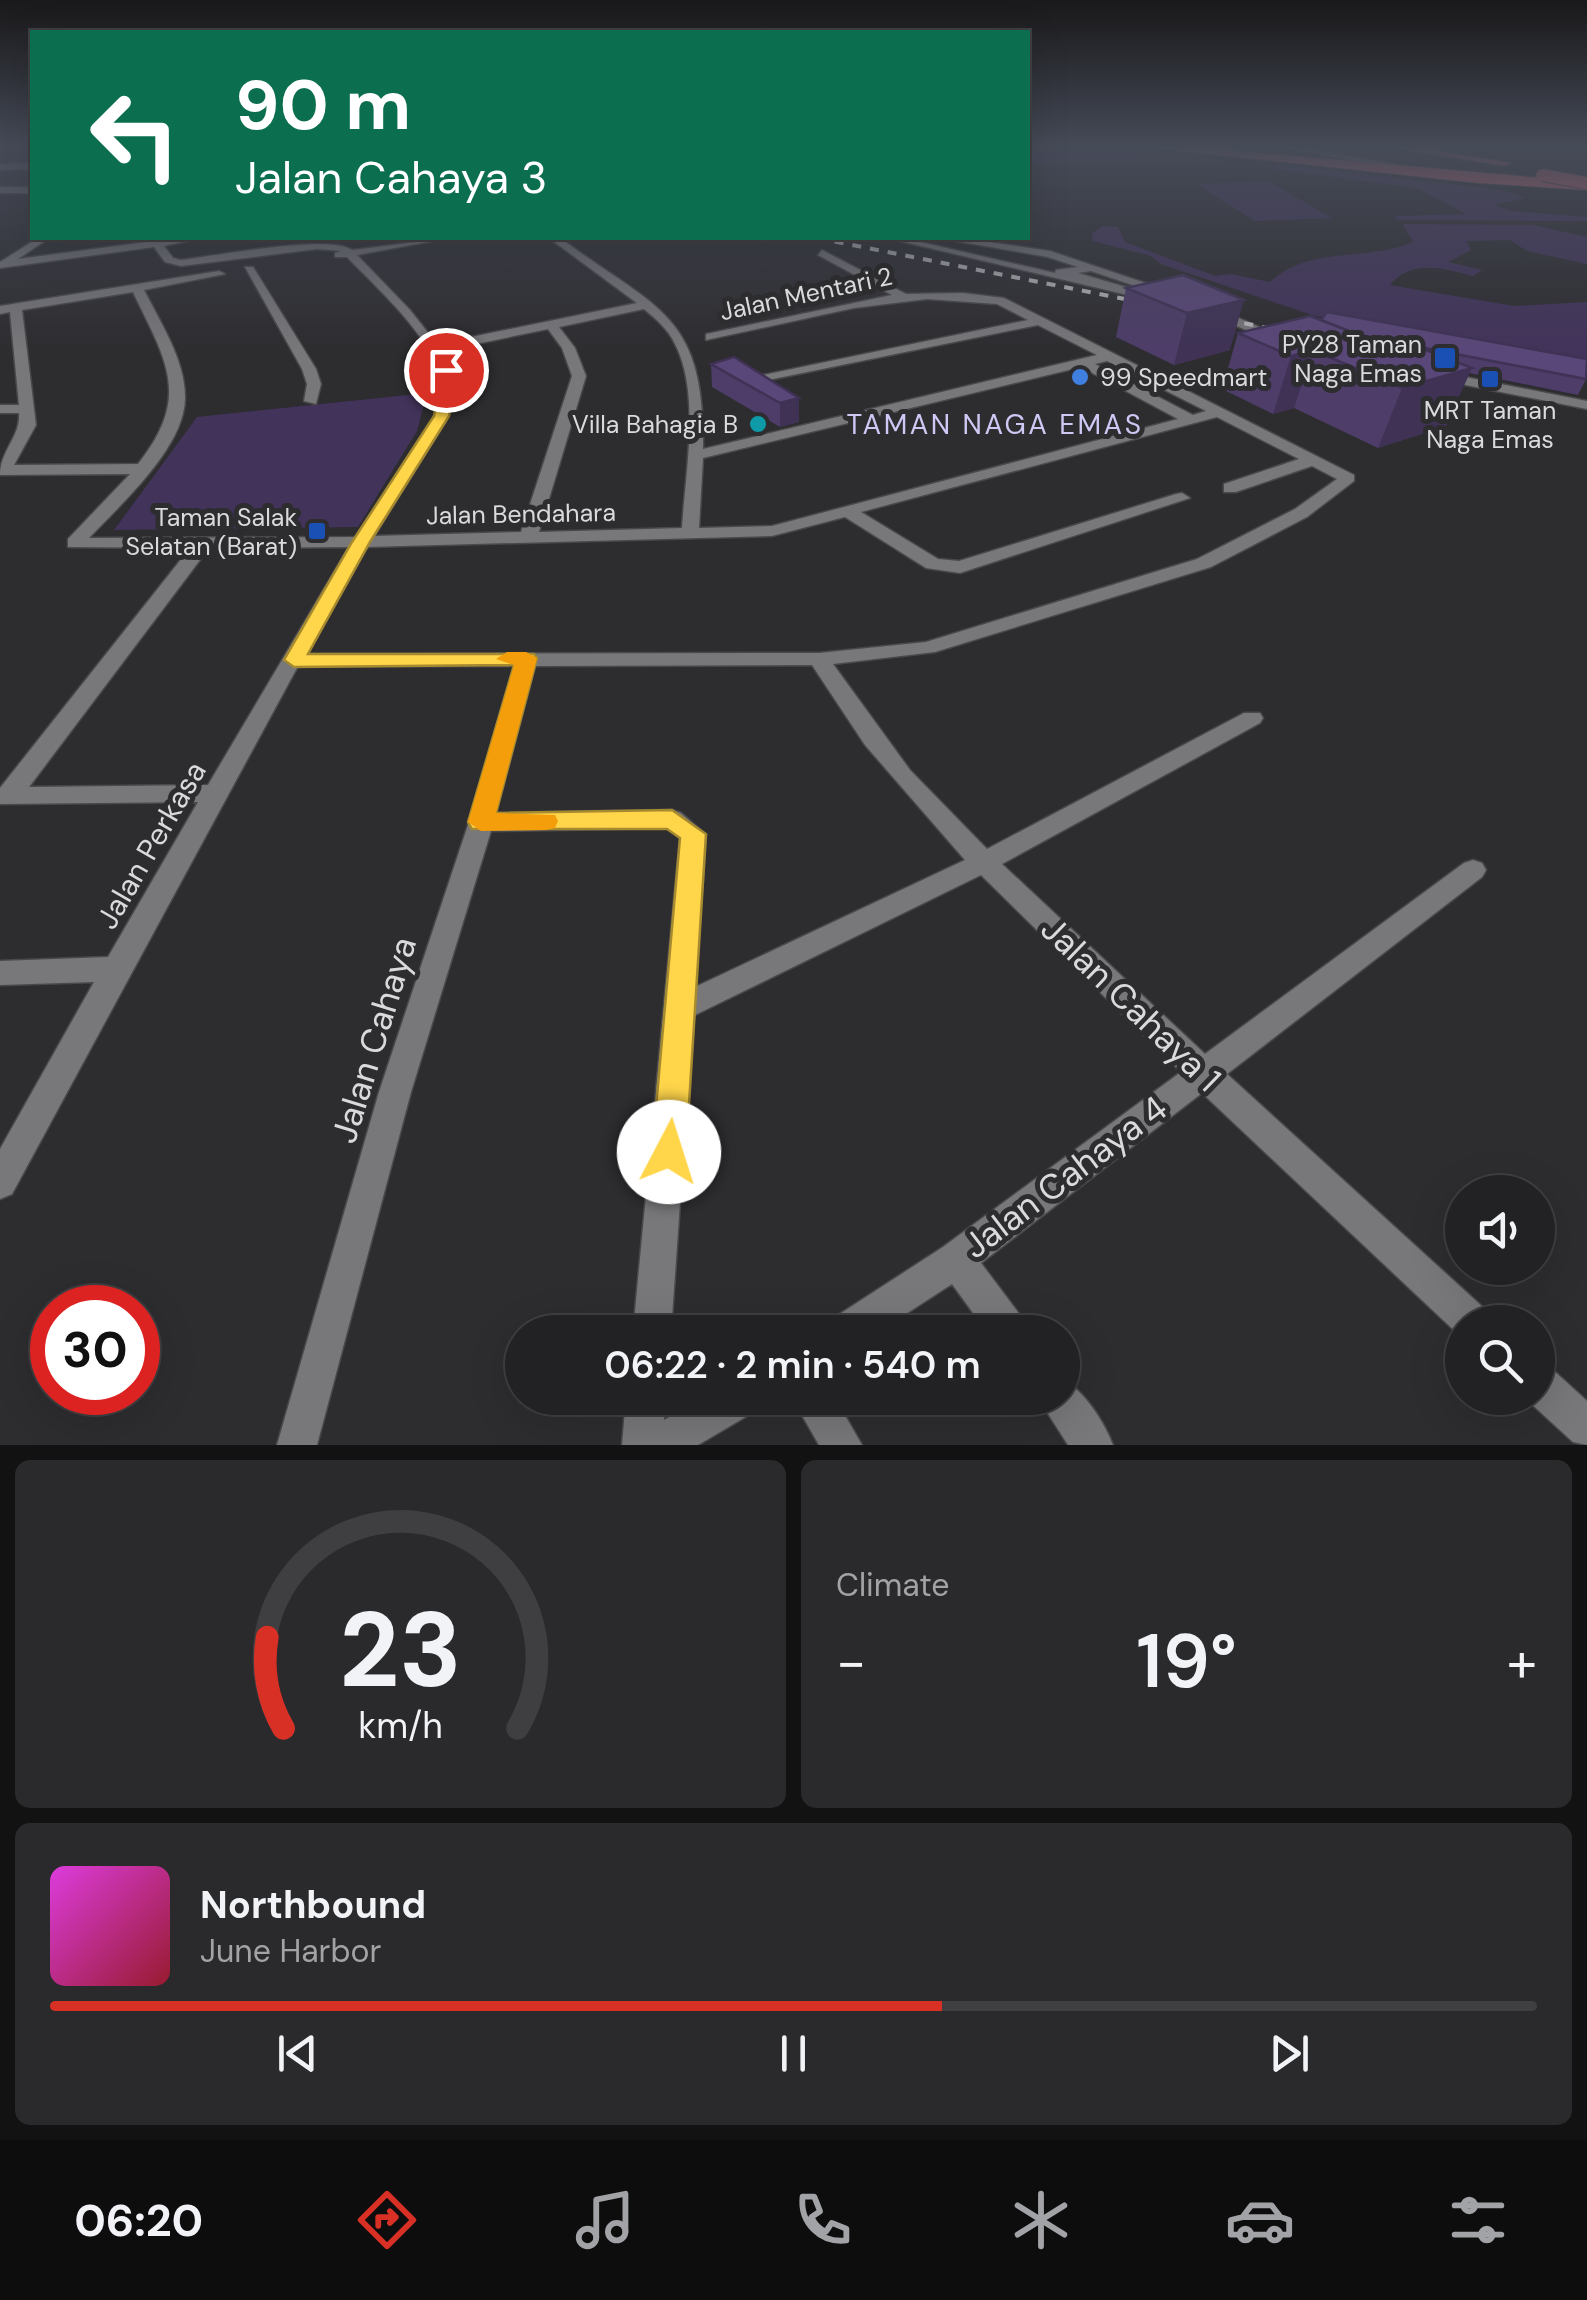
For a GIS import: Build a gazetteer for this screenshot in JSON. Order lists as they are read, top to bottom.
{
  "streets": {
    "street": [
      "Jalan Mentari 2",
      "Jalan Bendahara",
      "Jalan Perkasa",
      "Jalan Cahaya 1",
      "Jalan Cahaya",
      "Jalan Cahaya 4"
    ]
  },
  "crossings": [
    ["Jalan Mentari 2", "Jalan Bendahara"],
    ["Jalan Mentari 2", "Jalan Cahaya 1"],
    ["Jalan Bendahara", "Jalan Perkasa"],
    ["Jalan Cahaya 1", "Jalan Cahaya 4"]
  ],
  "districts": ["TAMAN NAGA EMAS"],
  "places": {
    "transit": ["PY28 Taman Naga Emas", "MRT Taman Naga Emas", "Taman Salak Selatan (Barat)"],
    "other": ["99 Speedmart", "Villa Bahagia B"]
  },
  "page": {
    "turn": ["90 m", "Jalan Cahaya 3"],
    "limit": "30",
    "trip": "06:22 · 2 min · 540 m",
    "tile": "Climate",
    "heat": ["−", "19°", "+"],
    "song": ["Northbound", "June Harbor"],
    "tabs": "06:20",
    "gauge": ["23", "km/h"]
  }
}
